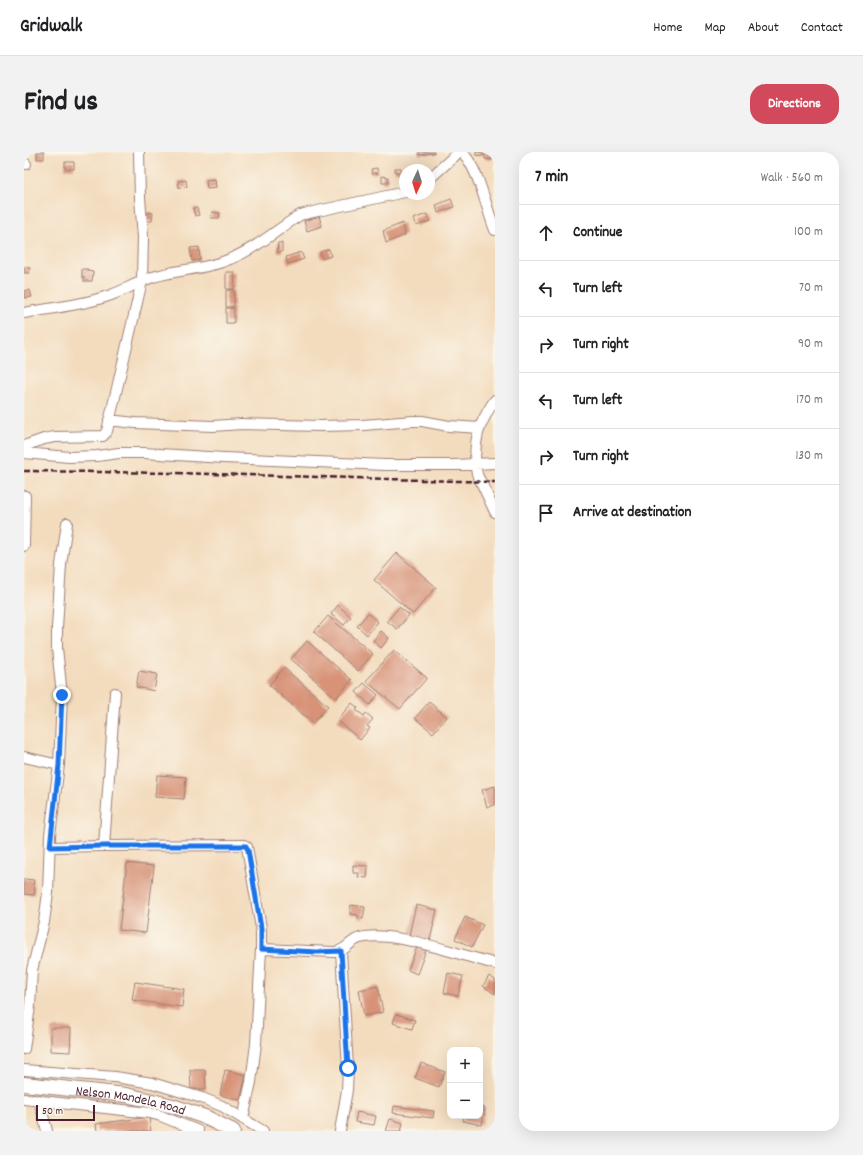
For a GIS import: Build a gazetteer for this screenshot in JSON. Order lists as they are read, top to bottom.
{
  "streets": {
    "main road": ["Nelson Mandela Road"]
  },
  "scale_bar": "50 m",
  "north": "bottom",
  "page": {
    "header": "Gridwalk",
    "nav": [
      "Home",
      "Map",
      "About",
      "Contact"
    ],
    "title": "Find us",
    "buttons": "Directions",
    "heading": ["7 min", "Walk · 560 m"],
    "list": [
      ["Continue", "100 m"],
      ["Turn left", "70 m"],
      ["Turn right", "90 m"],
      ["Turn left", "170 m"],
      ["Turn right", "130 m"],
      "Arrive at destination"
    ],
    "map_buttons": ["+", "−"],
    "scale": "50 m"
  }
}
